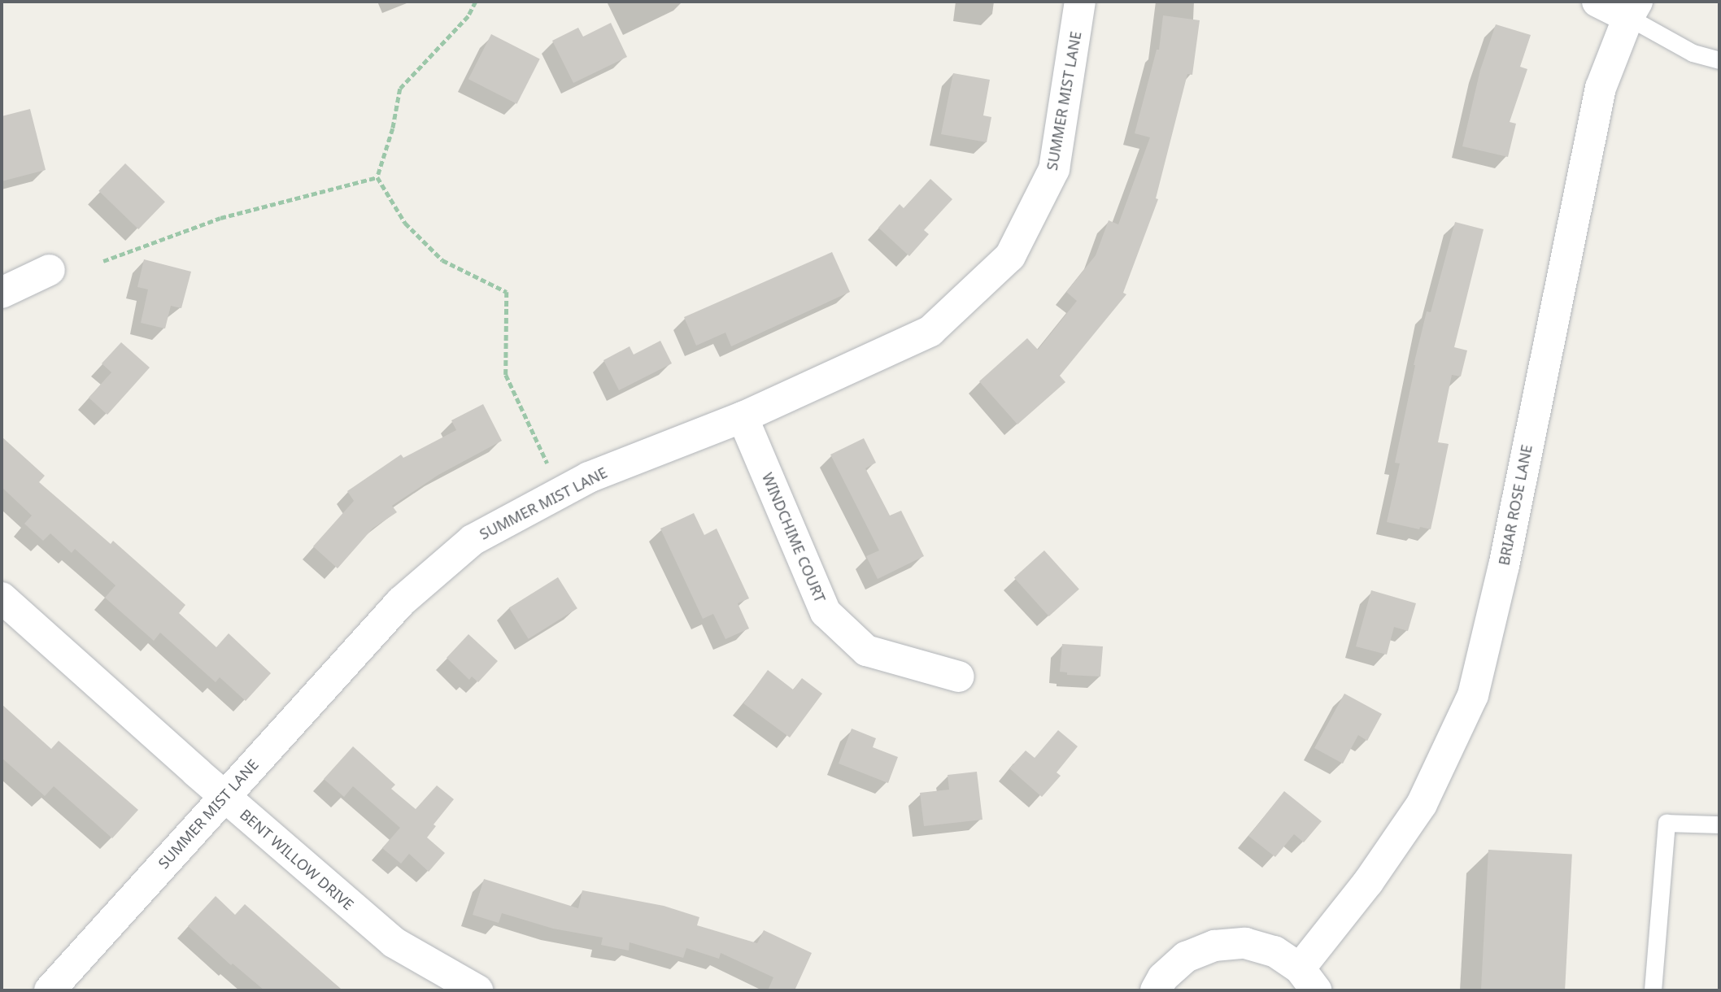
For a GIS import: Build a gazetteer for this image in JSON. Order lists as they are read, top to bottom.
{
  "streets": {
    "street": [
      "SUMMER MIST LANE",
      "BRIAR ROSE LANE",
      "WINDCHIME COURT",
      "BENT WILLOW DRIVE"
    ]
  },
  "crossings": [
    ["SUMMER MIST LANE", "WINDCHIME COURT"],
    ["SUMMER MIST LANE", "BENT WILLOW DRIVE"]
  ]
}
